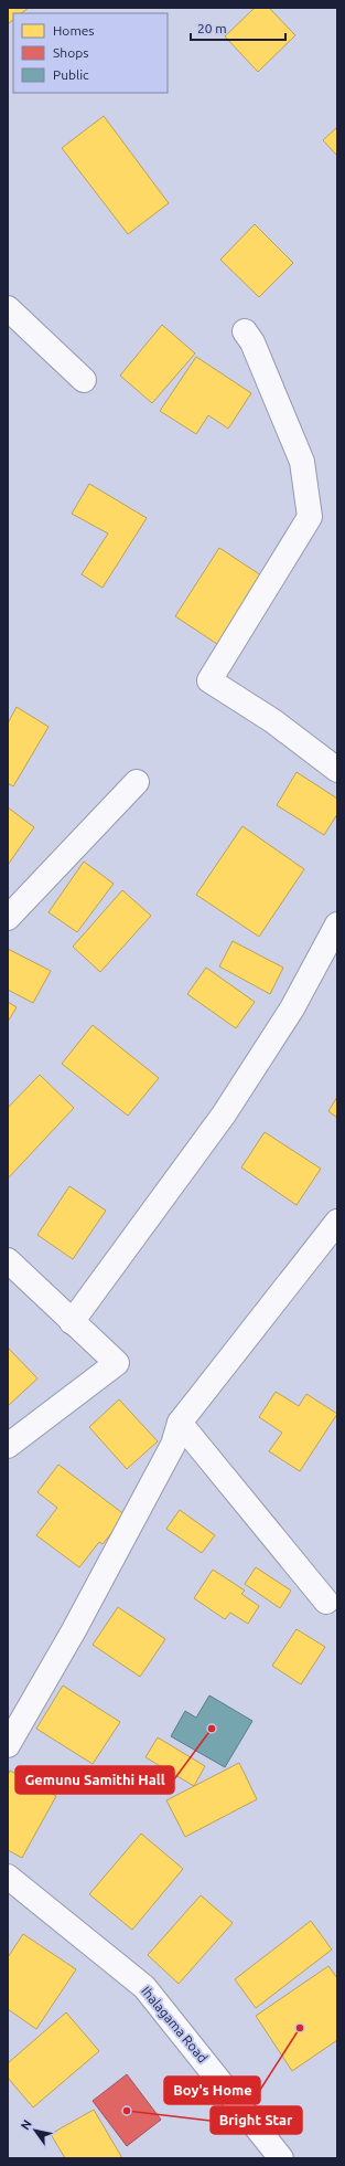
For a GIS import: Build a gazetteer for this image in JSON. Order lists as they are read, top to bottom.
{
  "streets": {
    "street": ["Ihalagama Road"]
  },
  "places": ["Gemunu Samithi Hall", "Boy's Home", "Bright Star"],
  "legend": ["Homes", "Shops", "Public"],
  "scale_bar": "20 m",
  "north": "top left"
}
